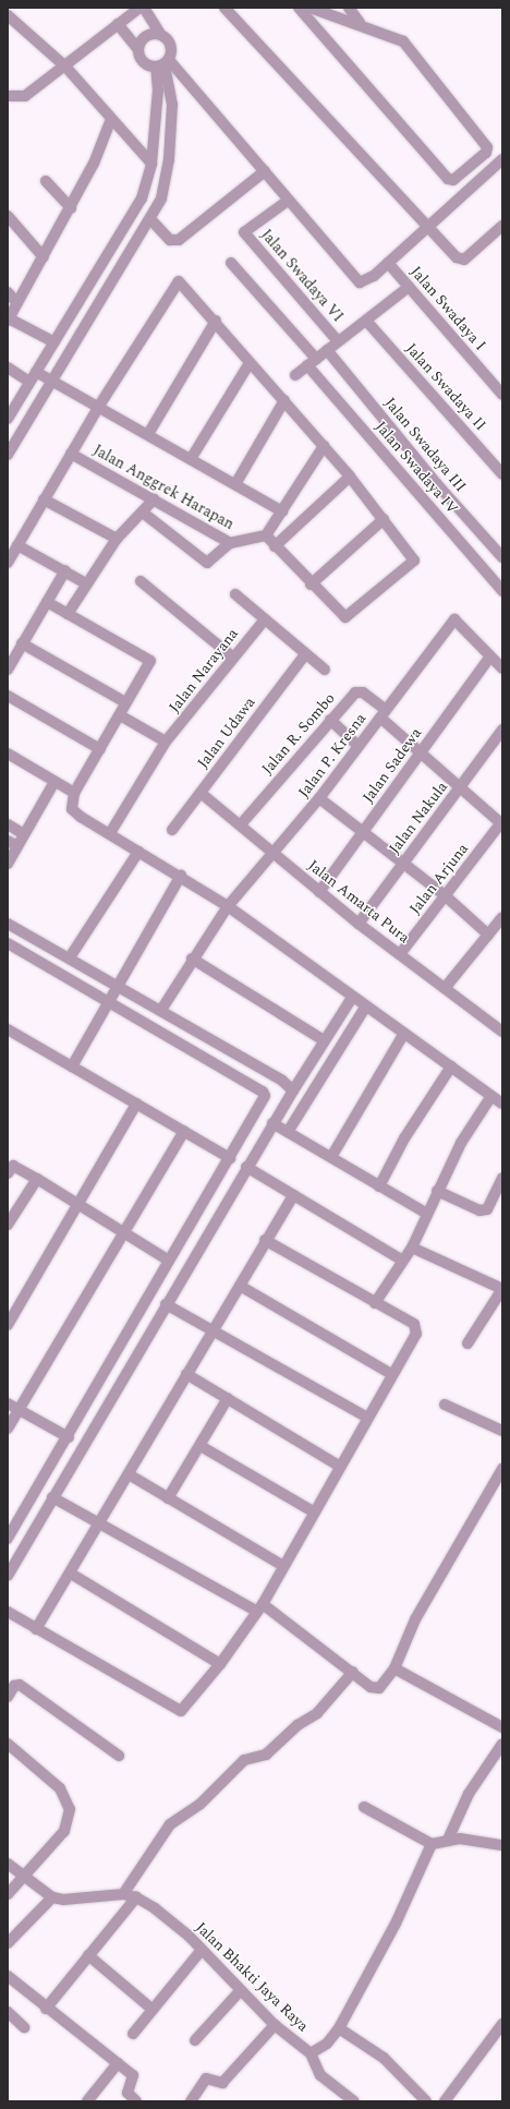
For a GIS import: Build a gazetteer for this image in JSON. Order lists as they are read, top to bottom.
{
  "streets": {
    "street": [
      "Jalan Swadaya VI",
      "Jalan Swadaya I",
      "Jalan Swadaya II",
      "Jalan Swadaya III",
      "Jalan Swadaya IV",
      "Jalan Anggrek Harapan",
      "Jalan Narayana",
      "Jalan Udawa",
      "Jalan R. Sombo",
      "Jalan P. Kresna",
      "Jalan Sadewa",
      "Jalan Nakula",
      "Jalan Arjuna",
      "Jalan Amarta Pura",
      "Jalan Bhakti Jaya Raya"
    ]
  },
  "crossings": [
    ["Jalan Udawa", "Jalan Amarta Pura"],
    ["Jalan R. Sombo", "Jalan P. Kresna"],
    ["Jalan R. Sombo", "Jalan Amarta Pura"],
    ["Jalan P. Kresna", "Jalan Sadewa"],
    ["Jalan P. Kresna", "Jalan Amarta Pura"],
    ["Jalan Sadewa", "Jalan Amarta Pura"],
    ["Jalan Nakula", "Jalan Amarta Pura"],
    ["Jalan Arjuna", "Jalan Amarta Pura"]
  ]
}
